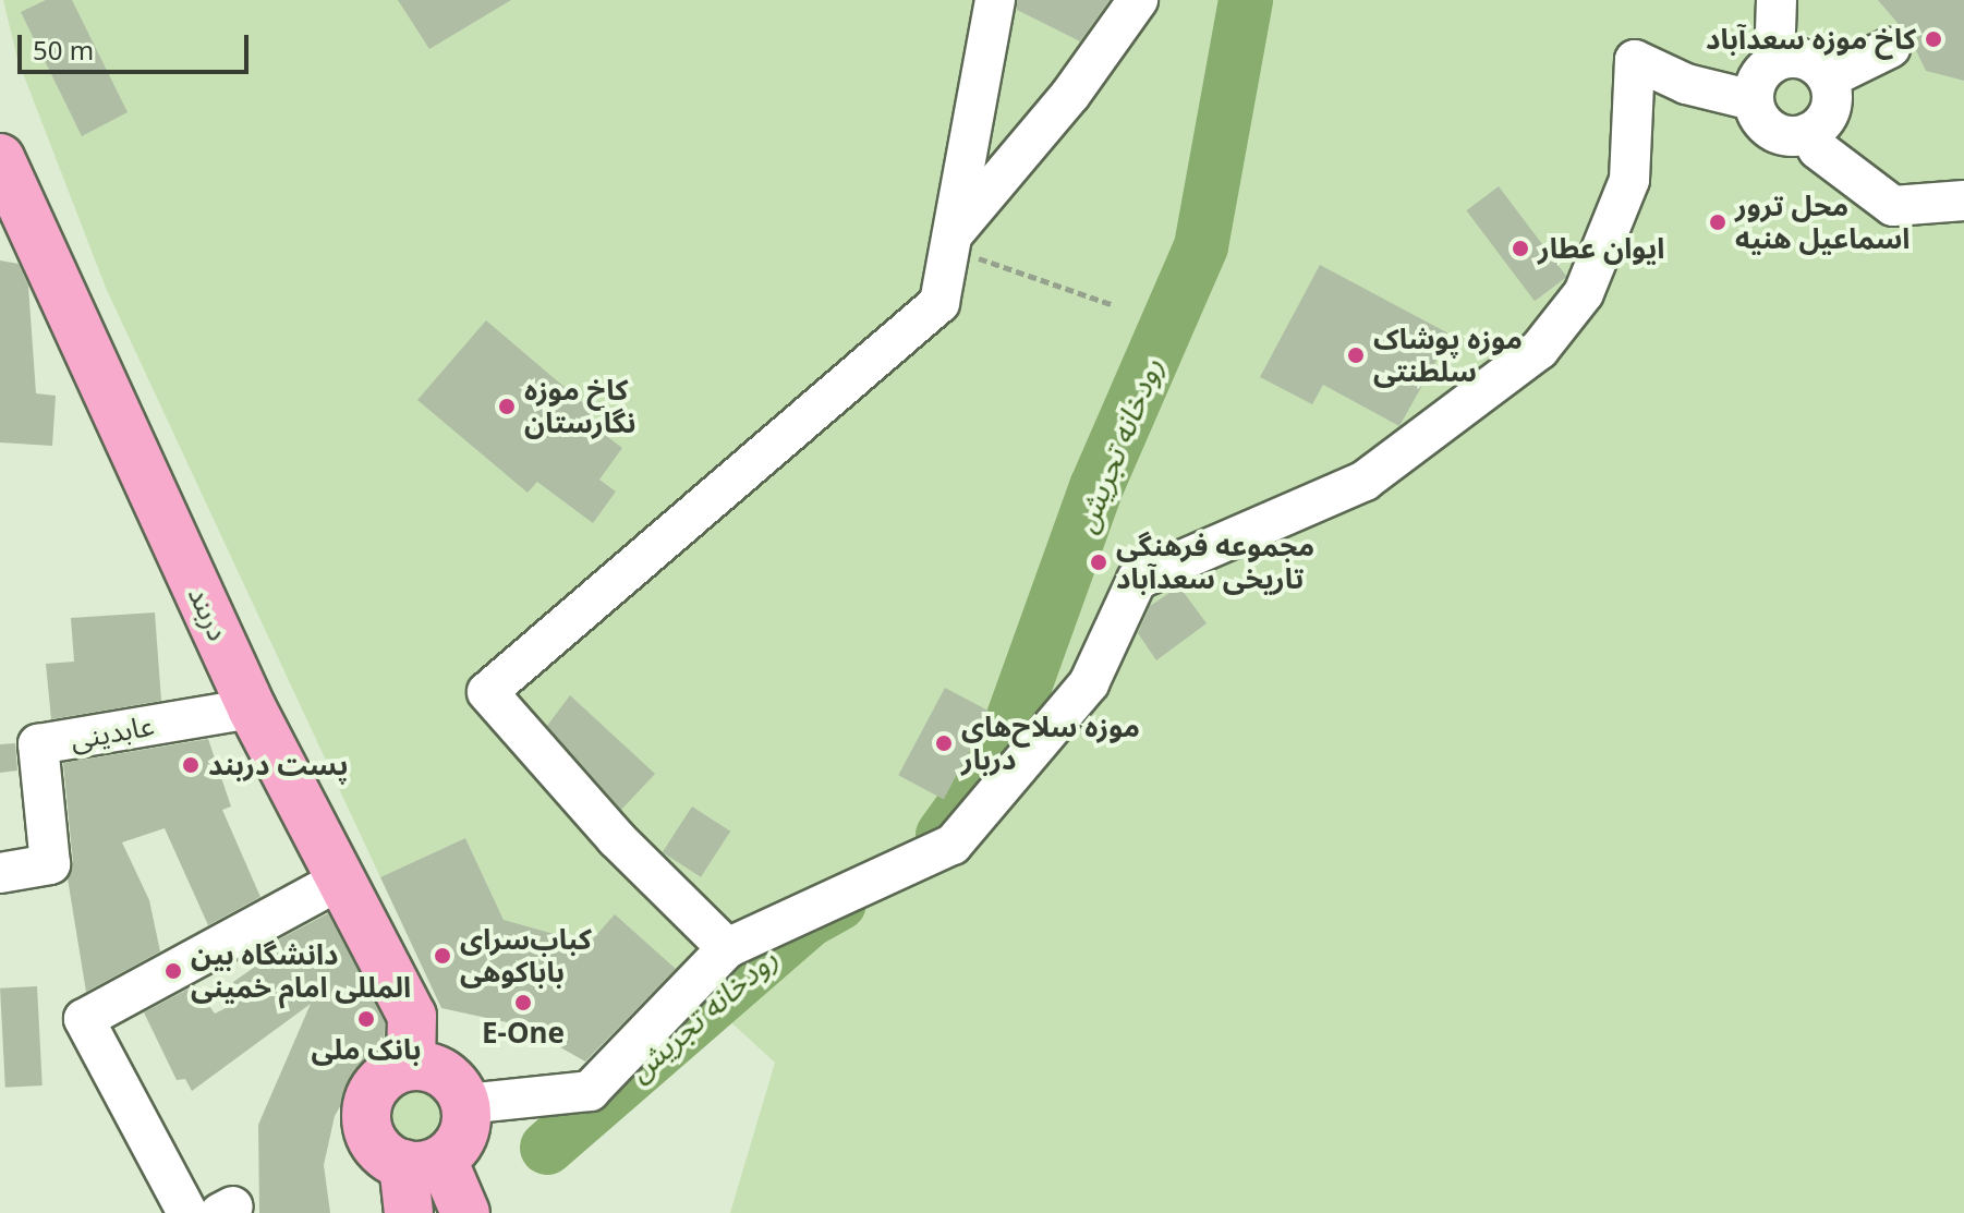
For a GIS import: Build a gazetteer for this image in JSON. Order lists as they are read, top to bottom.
{
  "streets": {
    "main road": ["دربند"],
    "street": ["عابدینی"]
  },
  "crossings": [
    ["دربند", "عابدینی"]
  ],
  "water": ["رودخانه تجریش"],
  "places": [
    "کاخ موزه سعدآباد",
    "محل ترور اسماعیل هنیه",
    "ایوان عطار",
    "موزه پوشاک سلطنتی",
    "کاخ موزه نگارستان",
    "مجموعه فرهنگی تاریخی سعدآباد",
    "موزه سلاح‌های دربار",
    "پست دربند",
    "کباب‌سرای باباکوهی",
    "دانشگاه بین المللی امام خمینی",
    "E-One",
    "بانک ملی"
  ],
  "scale_bar": "50 m"
}
